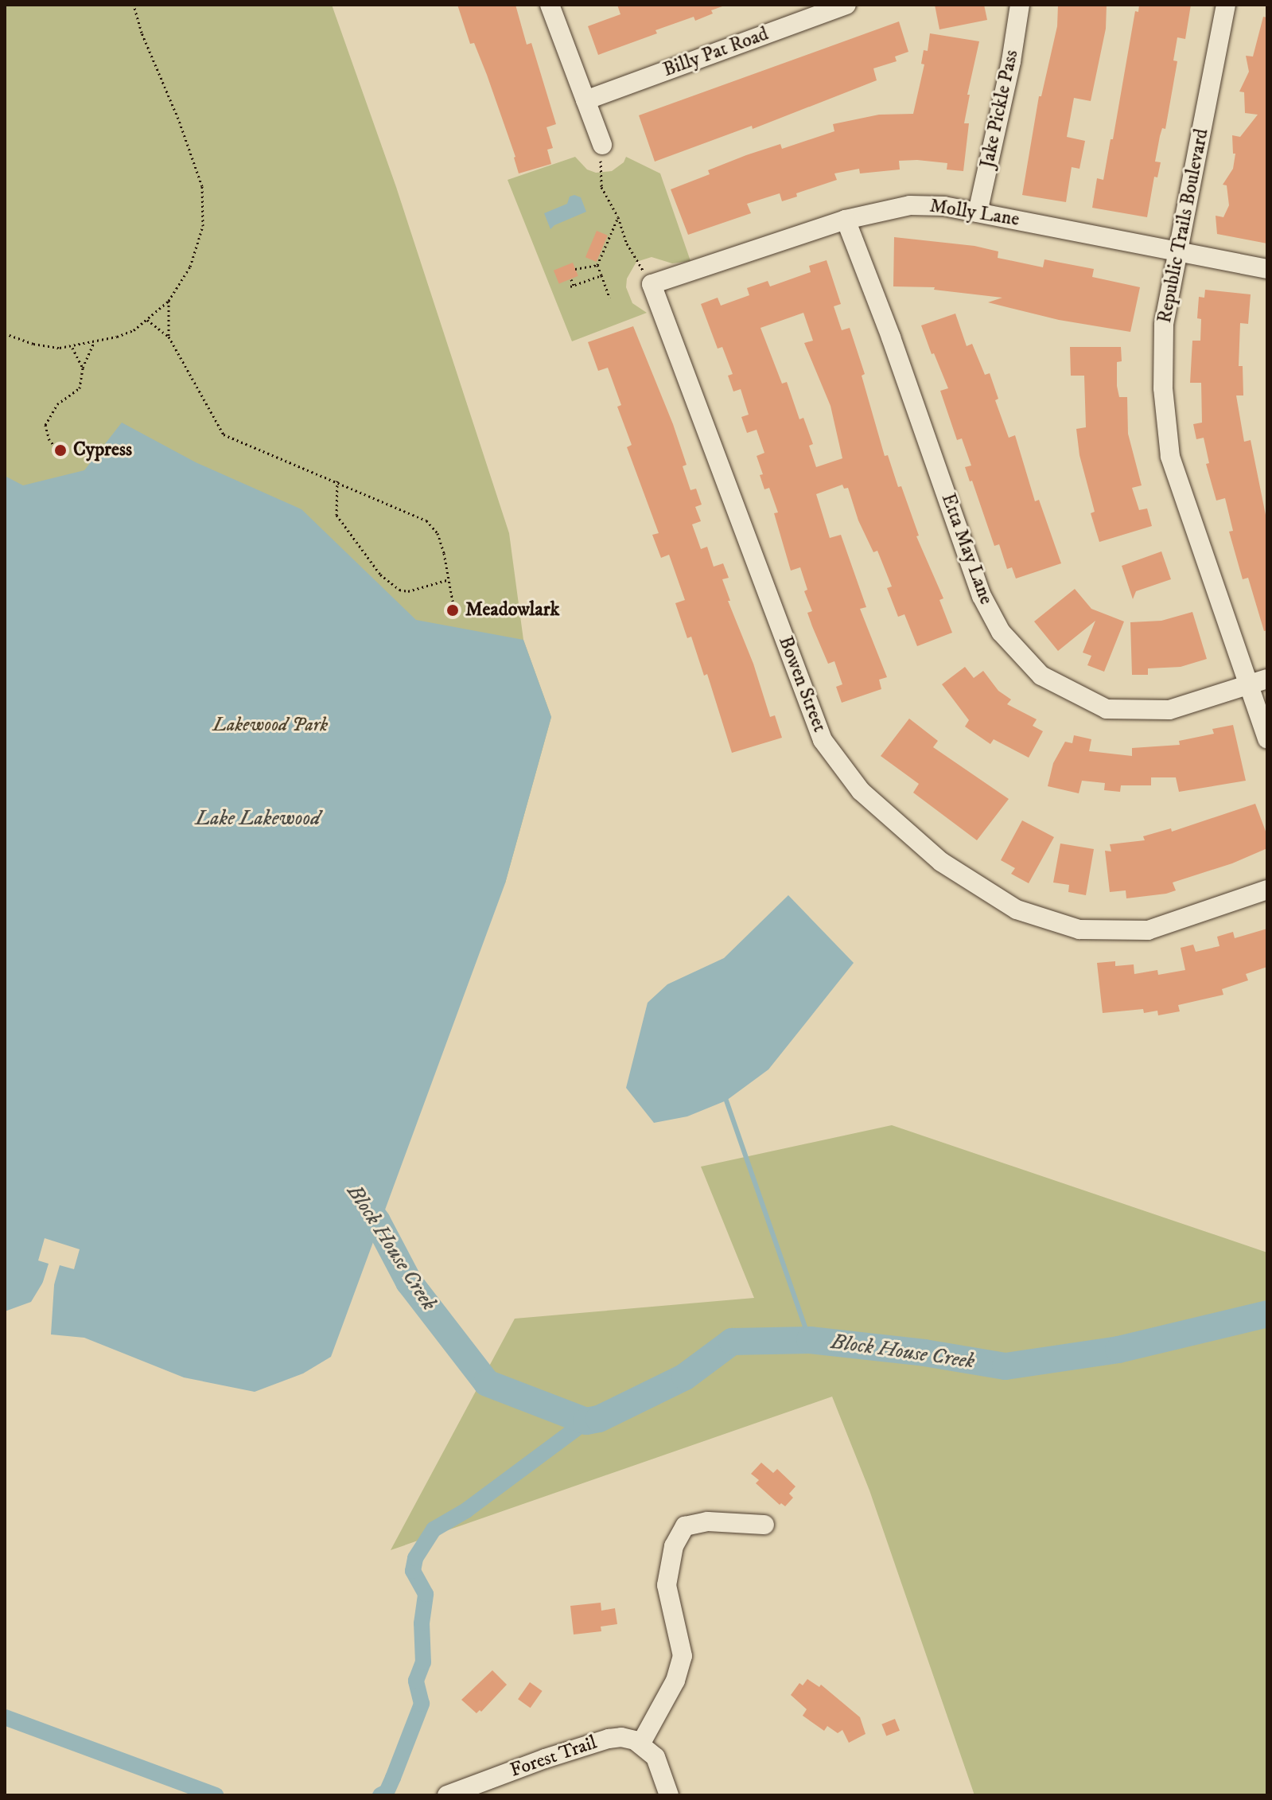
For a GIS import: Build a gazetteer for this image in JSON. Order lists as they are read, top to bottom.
{
  "streets": {
    "street": [
      "Billy Pat Road",
      "Jake Pickle Pass",
      "Molly Lane",
      "Republic Trails Boulevard",
      "Etta May Lane",
      "Bowen Street",
      "Forest Trail"
    ]
  },
  "crossings": [
    ["Jake Pickle Pass", "Molly Lane"],
    ["Molly Lane", "Republic Trails Boulevard"],
    ["Molly Lane", "Etta May Lane"],
    ["Molly Lane", "Bowen Street"],
    ["Republic Trails Boulevard", "Etta May Lane"]
  ],
  "water": ["Lake Lakewood", "Block House Creek"],
  "parks": ["Lakewood Park"],
  "places": ["Cypress", "Meadowlark"]
}
